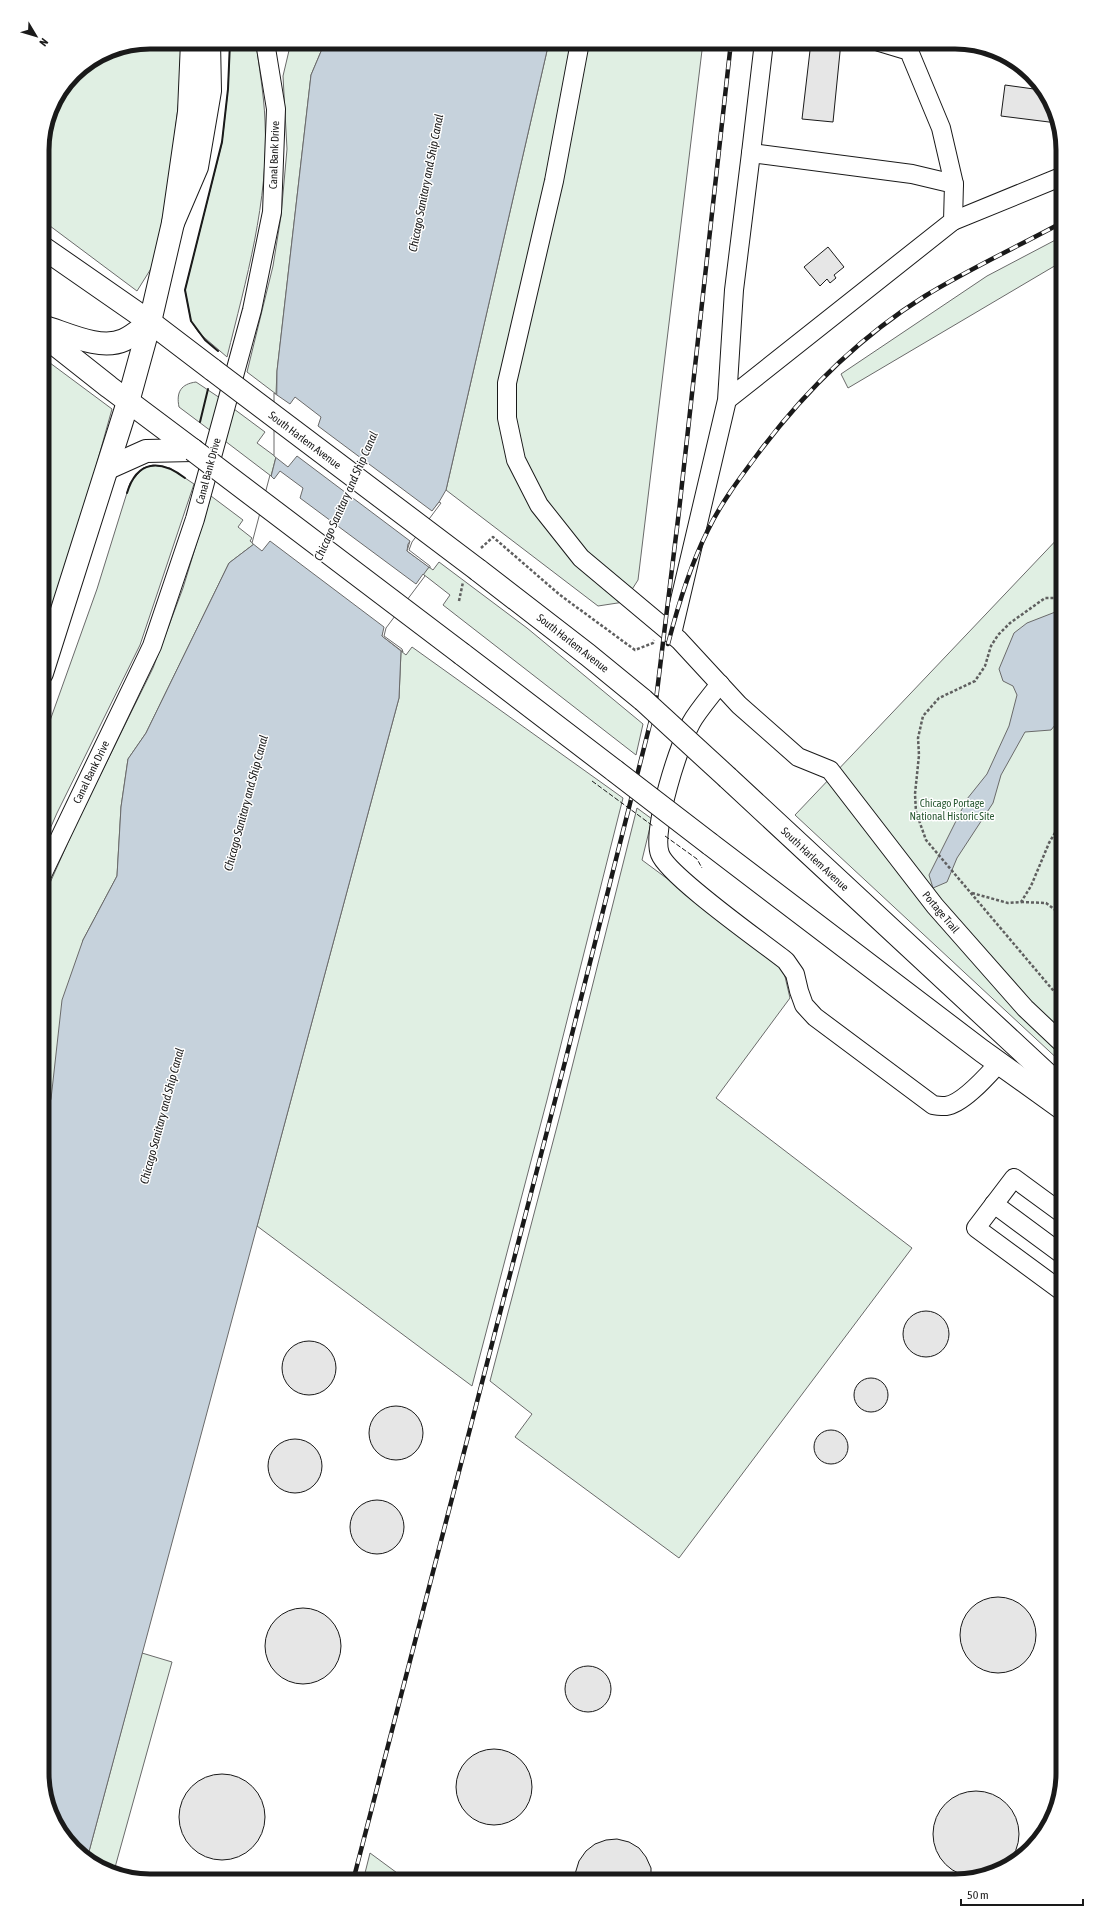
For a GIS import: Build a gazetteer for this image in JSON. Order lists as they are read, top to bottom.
{
  "streets": {
    "main road": ["South Harlem Avenue"],
    "street": ["Canal Bank Drive", "Portage Trail"]
  },
  "water": ["Chicago Sanitary and Ship Canal"],
  "parks": ["Chicago Portage National Historic Site"],
  "scale_bar": "50 m",
  "north": "bottom right"
}
